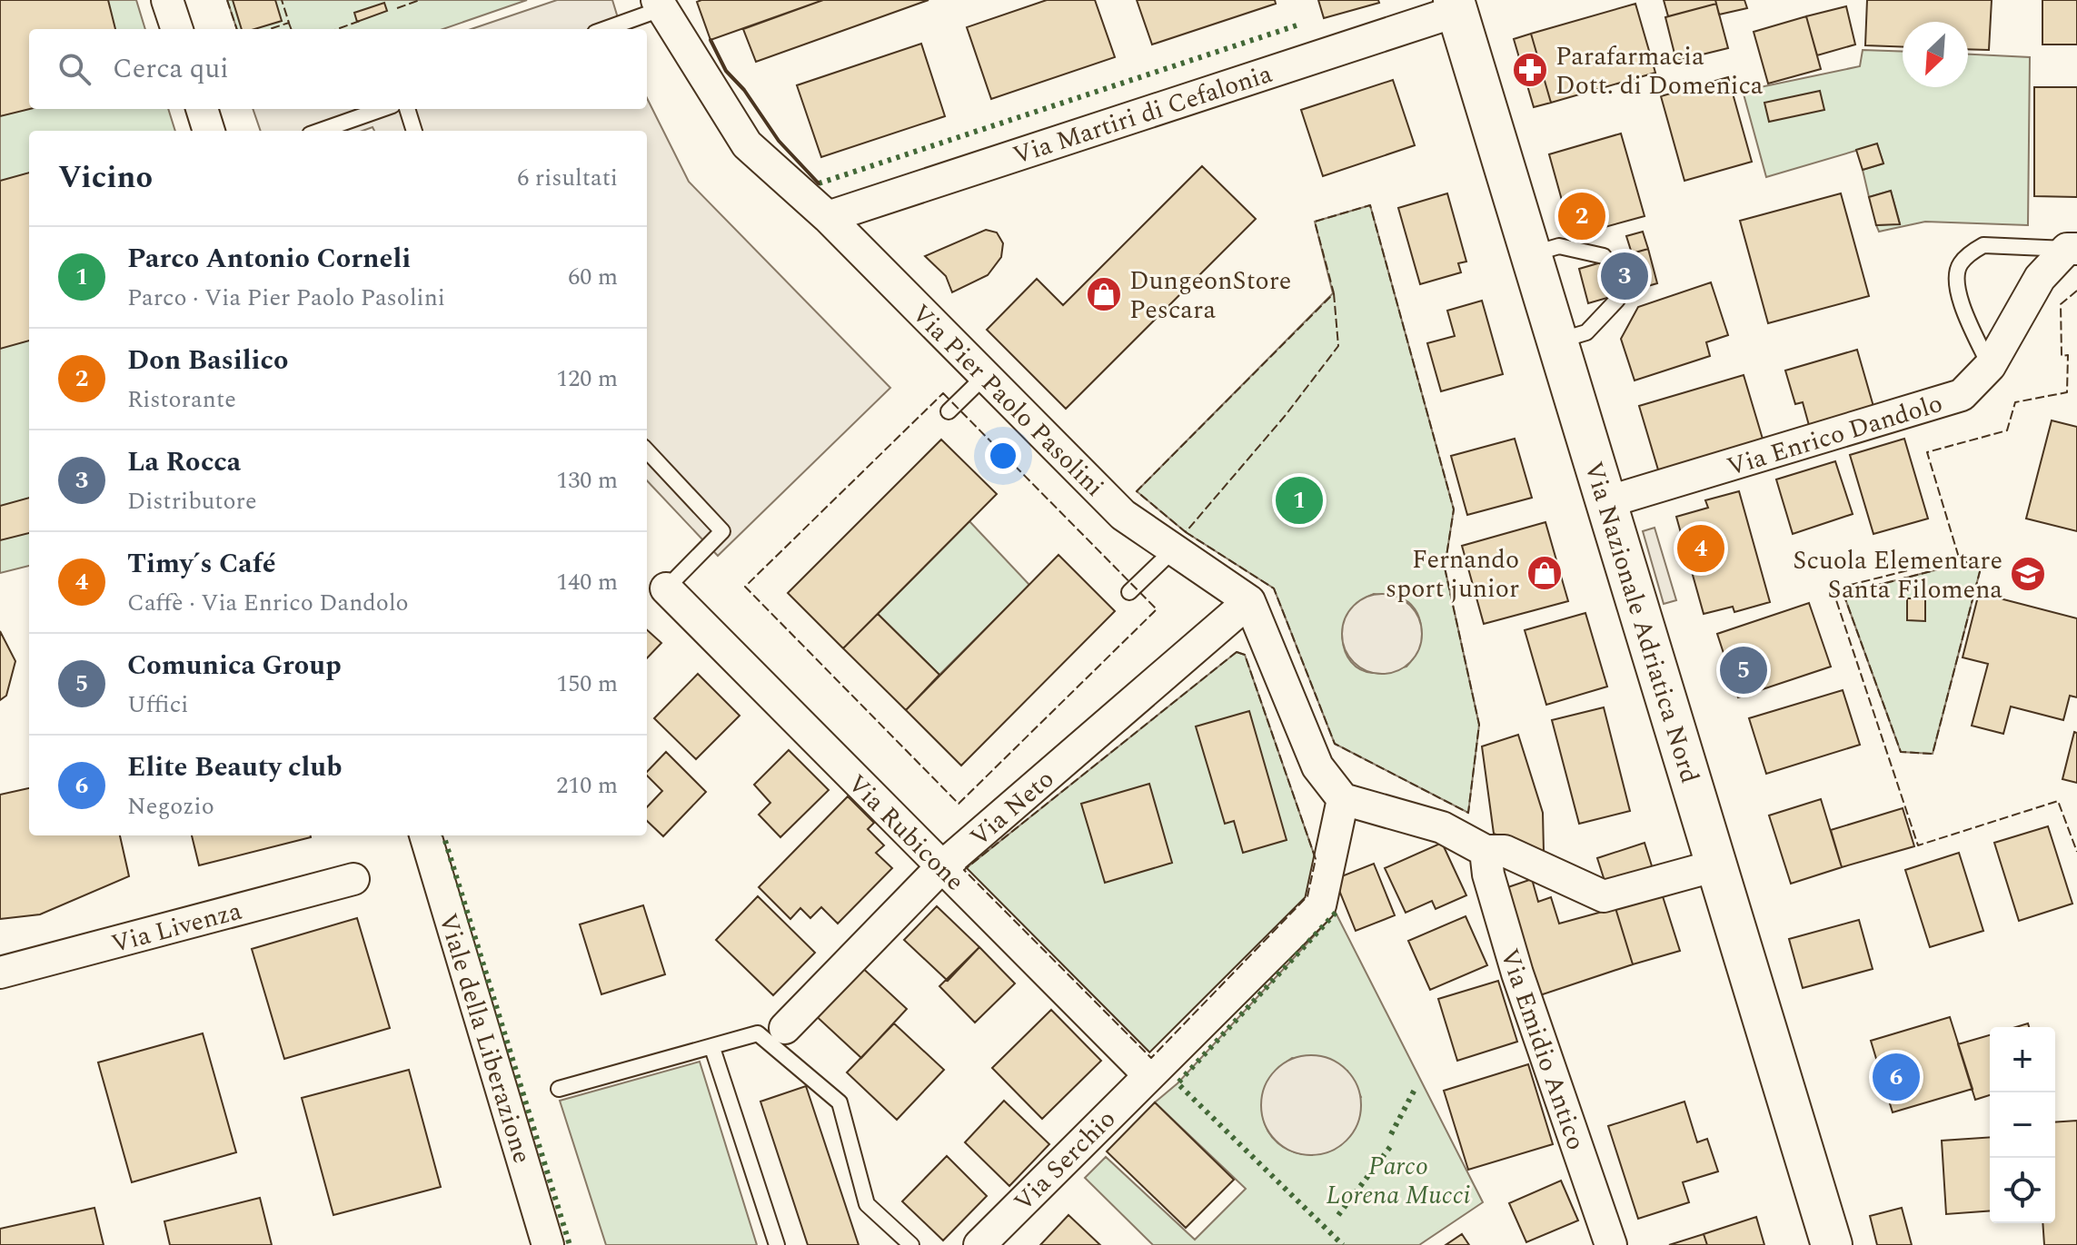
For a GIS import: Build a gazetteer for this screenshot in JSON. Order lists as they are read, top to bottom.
{
  "streets": {
    "main road": ["Via Nazionale Adriatica Nord"],
    "street": [
      "Via Martiri di Cefalonia",
      "Via Pier Paolo Pasolini",
      "Via Enrico Dandolo",
      "Via Neto",
      "Via Rubicone",
      "Via Livenza",
      "Viale della Liberazione",
      "Via Emidio Antico",
      "Via Serchio"
    ]
  },
  "crossings": [
    ["Via Martiri di Cefalonia", "Via Pier Paolo Pasolini"],
    ["Via Martiri di Cefalonia", "Via Nazionale Adriatica Nord"],
    ["Via Pier Paolo Pasolini", "Via Neto"],
    ["Via Enrico Dandolo", "Via Nazionale Adriatica Nord"],
    ["Via Neto", "Via Rubicone"],
    ["Via Rubicone", "Via Serchio"]
  ],
  "parks": ["Parco Lorena Mucci"],
  "places": {
    "pharmacy": ["Parafarmacia Dott. di Domenica"],
    "shop": ["DungeonStore Pescara", "Fernando sport junior"],
    "school or university": ["Scuola Elementare Santa Filomena"]
  },
  "north": "bottom left",
  "page": {
    "search": "Cerca qui",
    "heading": ["Vicino", "6 risultati"],
    "pins": [
      "2",
      "3",
      "1",
      "4",
      "5",
      "6"
    ],
    "list": [
      {
        "mark": "1",
        "name": "Parco Antonio Corneli",
        "note": "Parco · Via Pier Paolo Pasolini",
        "value": "60 m"
      },
      {
        "mark": "2",
        "name": "Don Basilico",
        "note": "Ristorante",
        "value": "120 m"
      },
      {
        "mark": "3",
        "name": "La Rocca",
        "note": "Distributore",
        "value": "130 m"
      },
      {
        "mark": "4",
        "name": "Timy´s Café",
        "note": "Caffè · Via Enrico Dandolo",
        "value": "140 m"
      },
      {
        "mark": "5",
        "name": "Comunica Group",
        "note": "Uffici",
        "value": "150 m"
      },
      {
        "mark": "6",
        "name": "Elite Beauty club",
        "note": "Negozio",
        "value": "210 m"
      }
    ],
    "map_buttons": ["+", "−"]
  }
}
